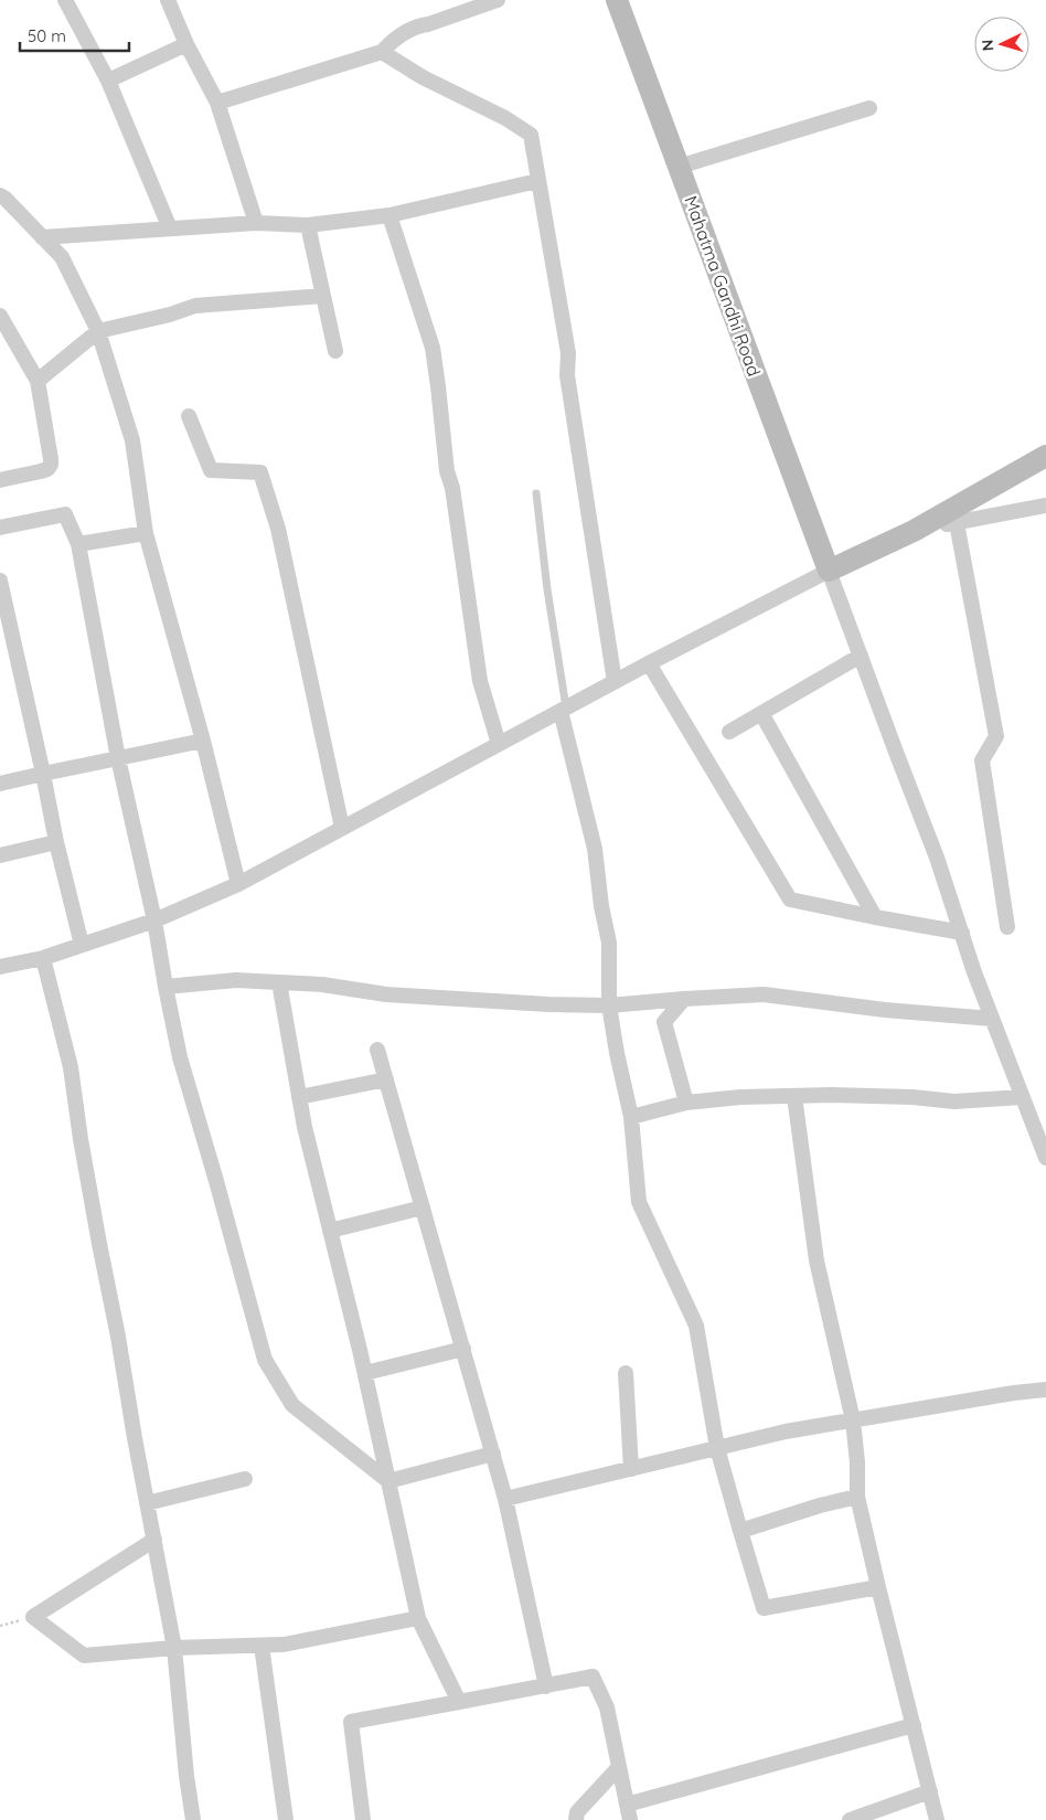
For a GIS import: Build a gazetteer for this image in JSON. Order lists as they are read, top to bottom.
{
  "streets": {
    "street": ["Mahatma Gandhi Road"]
  },
  "scale_bar": "50 m",
  "north": "left"
}
